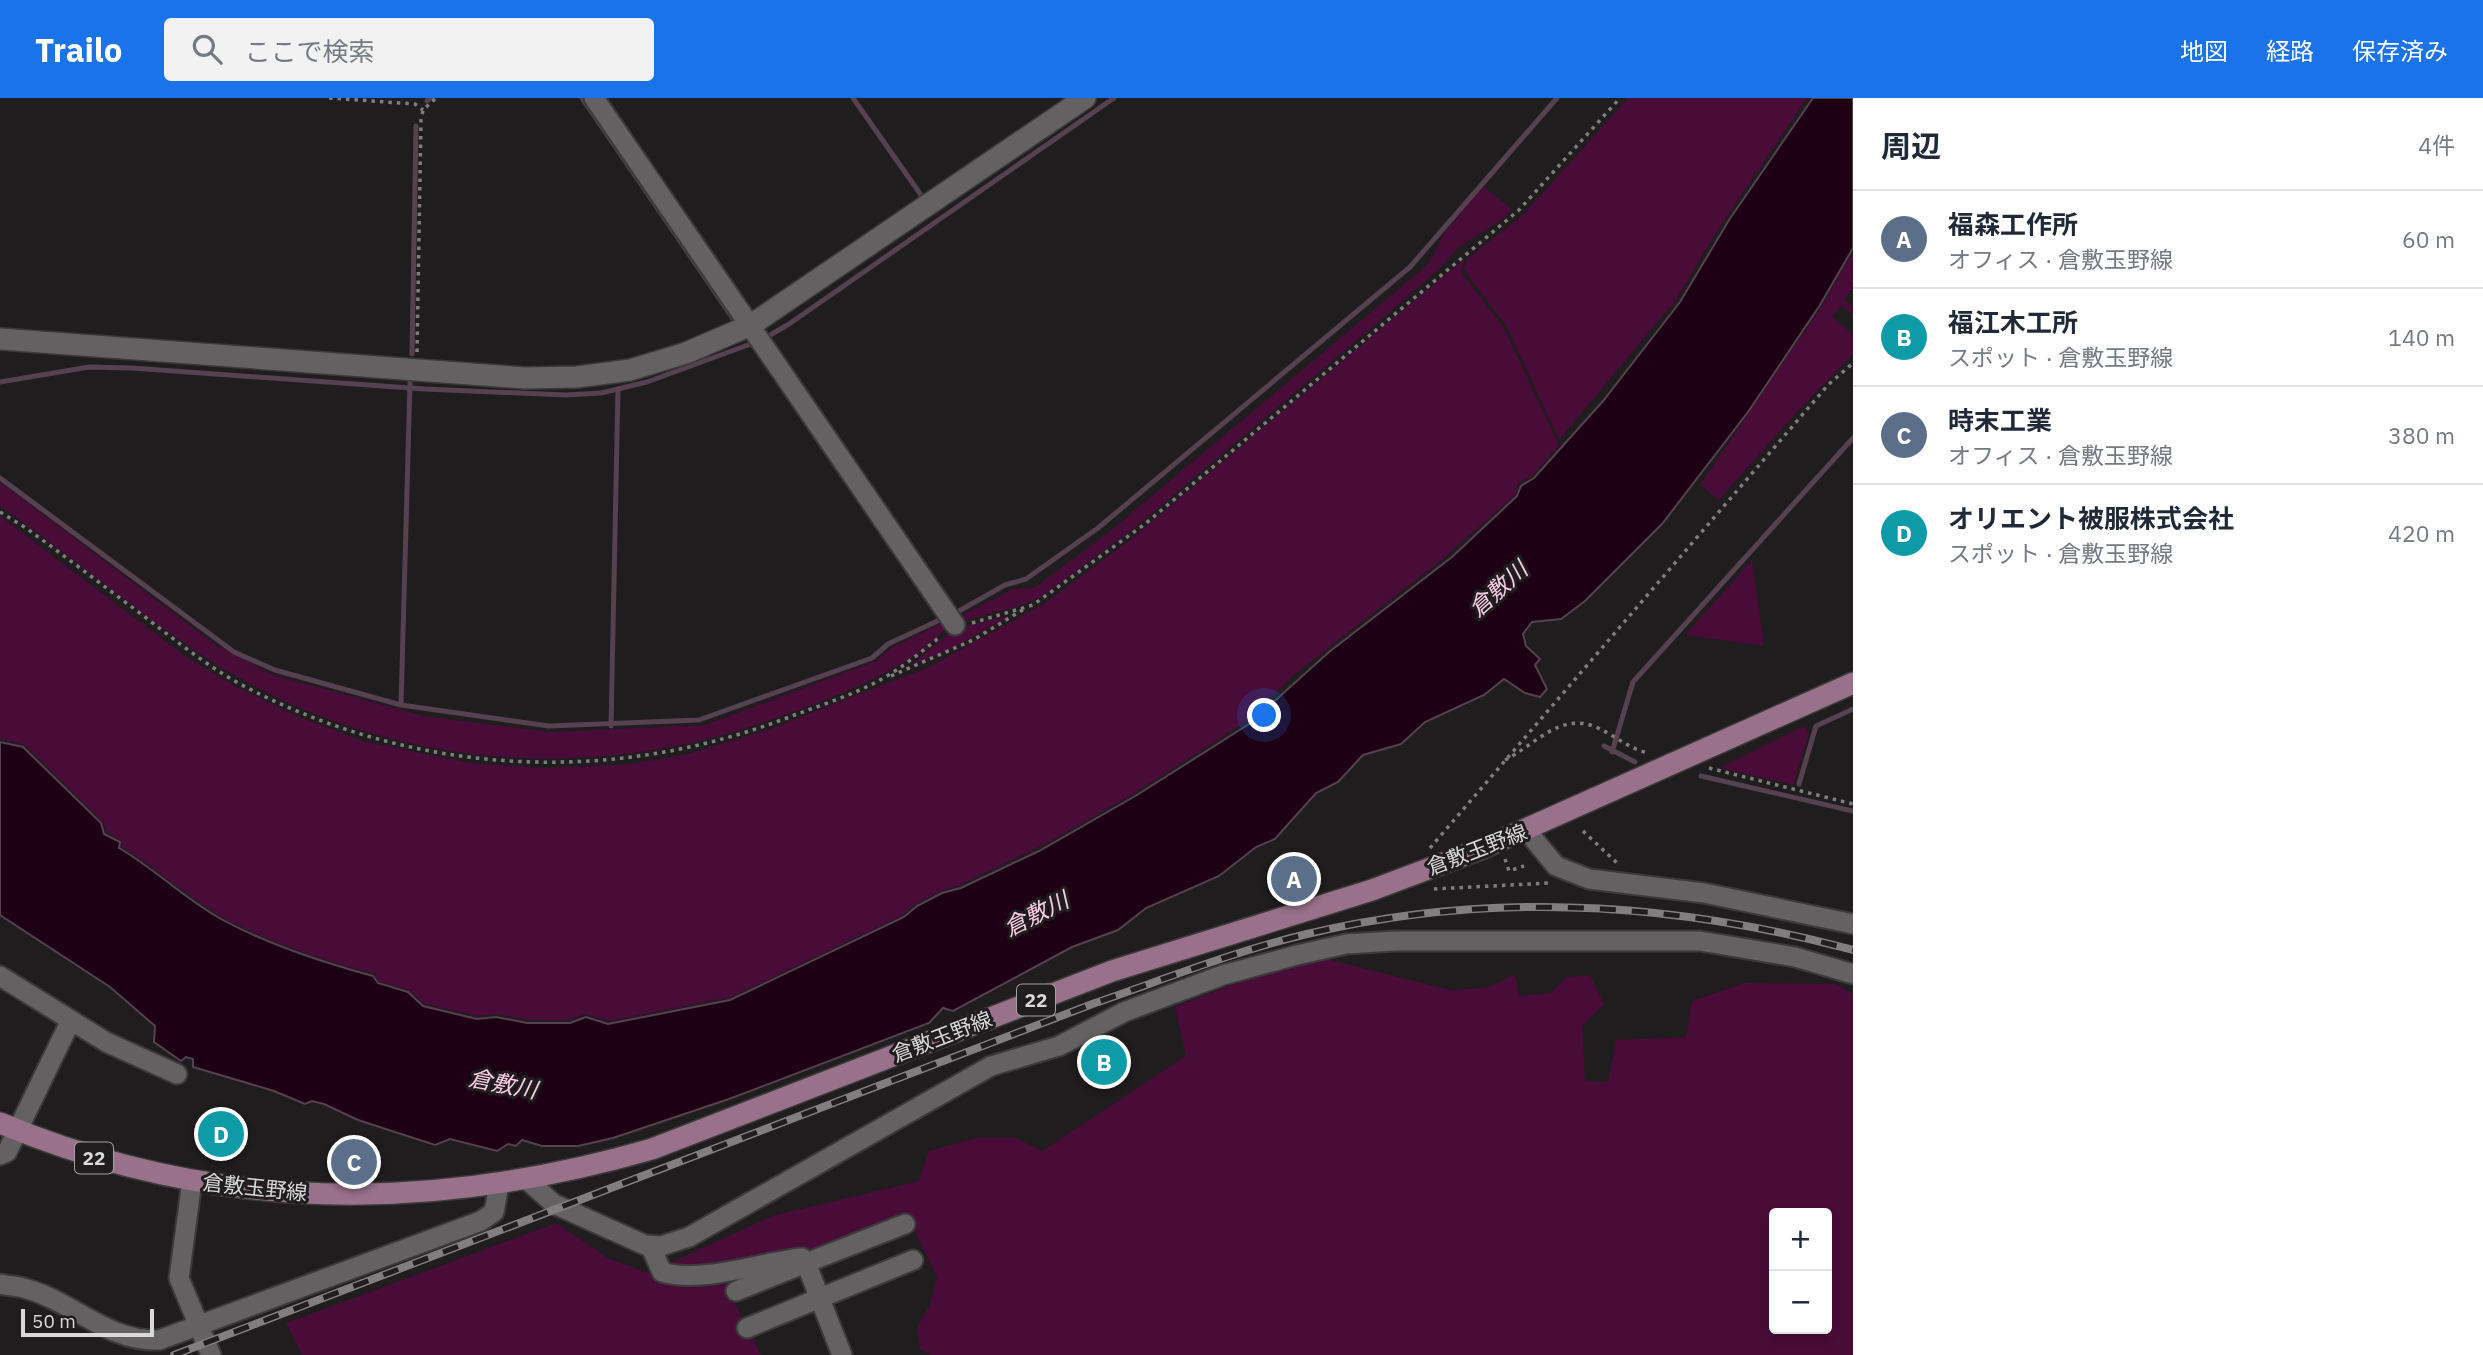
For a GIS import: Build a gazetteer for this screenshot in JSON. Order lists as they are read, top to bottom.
{
  "streets": {
    "main road": ["倉敷玉野線", "22"]
  },
  "water": ["倉敷川"],
  "scale_bar": "50 m",
  "page": {
    "header": "Trailo",
    "search": "ここで検索",
    "nav": ["地図", "経路", "保存済み"],
    "heading": ["周辺", "4件"],
    "list": [
      {
        "mark": "A",
        "name": "福森工作所",
        "note": "オフィス · 倉敷玉野線",
        "value": "60 m"
      },
      {
        "mark": "B",
        "name": "福江木工所",
        "note": "スポット · 倉敷玉野線",
        "value": "140 m"
      },
      {
        "mark": "C",
        "name": "時末工業",
        "note": "オフィス · 倉敷玉野線",
        "value": "380 m"
      },
      {
        "mark": "D",
        "name": "オリエント被服株式会社",
        "note": "スポット · 倉敷玉野線",
        "value": "420 m"
      }
    ],
    "pins": [
      "A",
      "B",
      "D",
      "C"
    ],
    "map_buttons": ["+", "−"],
    "scale": "50 m"
  }
}
